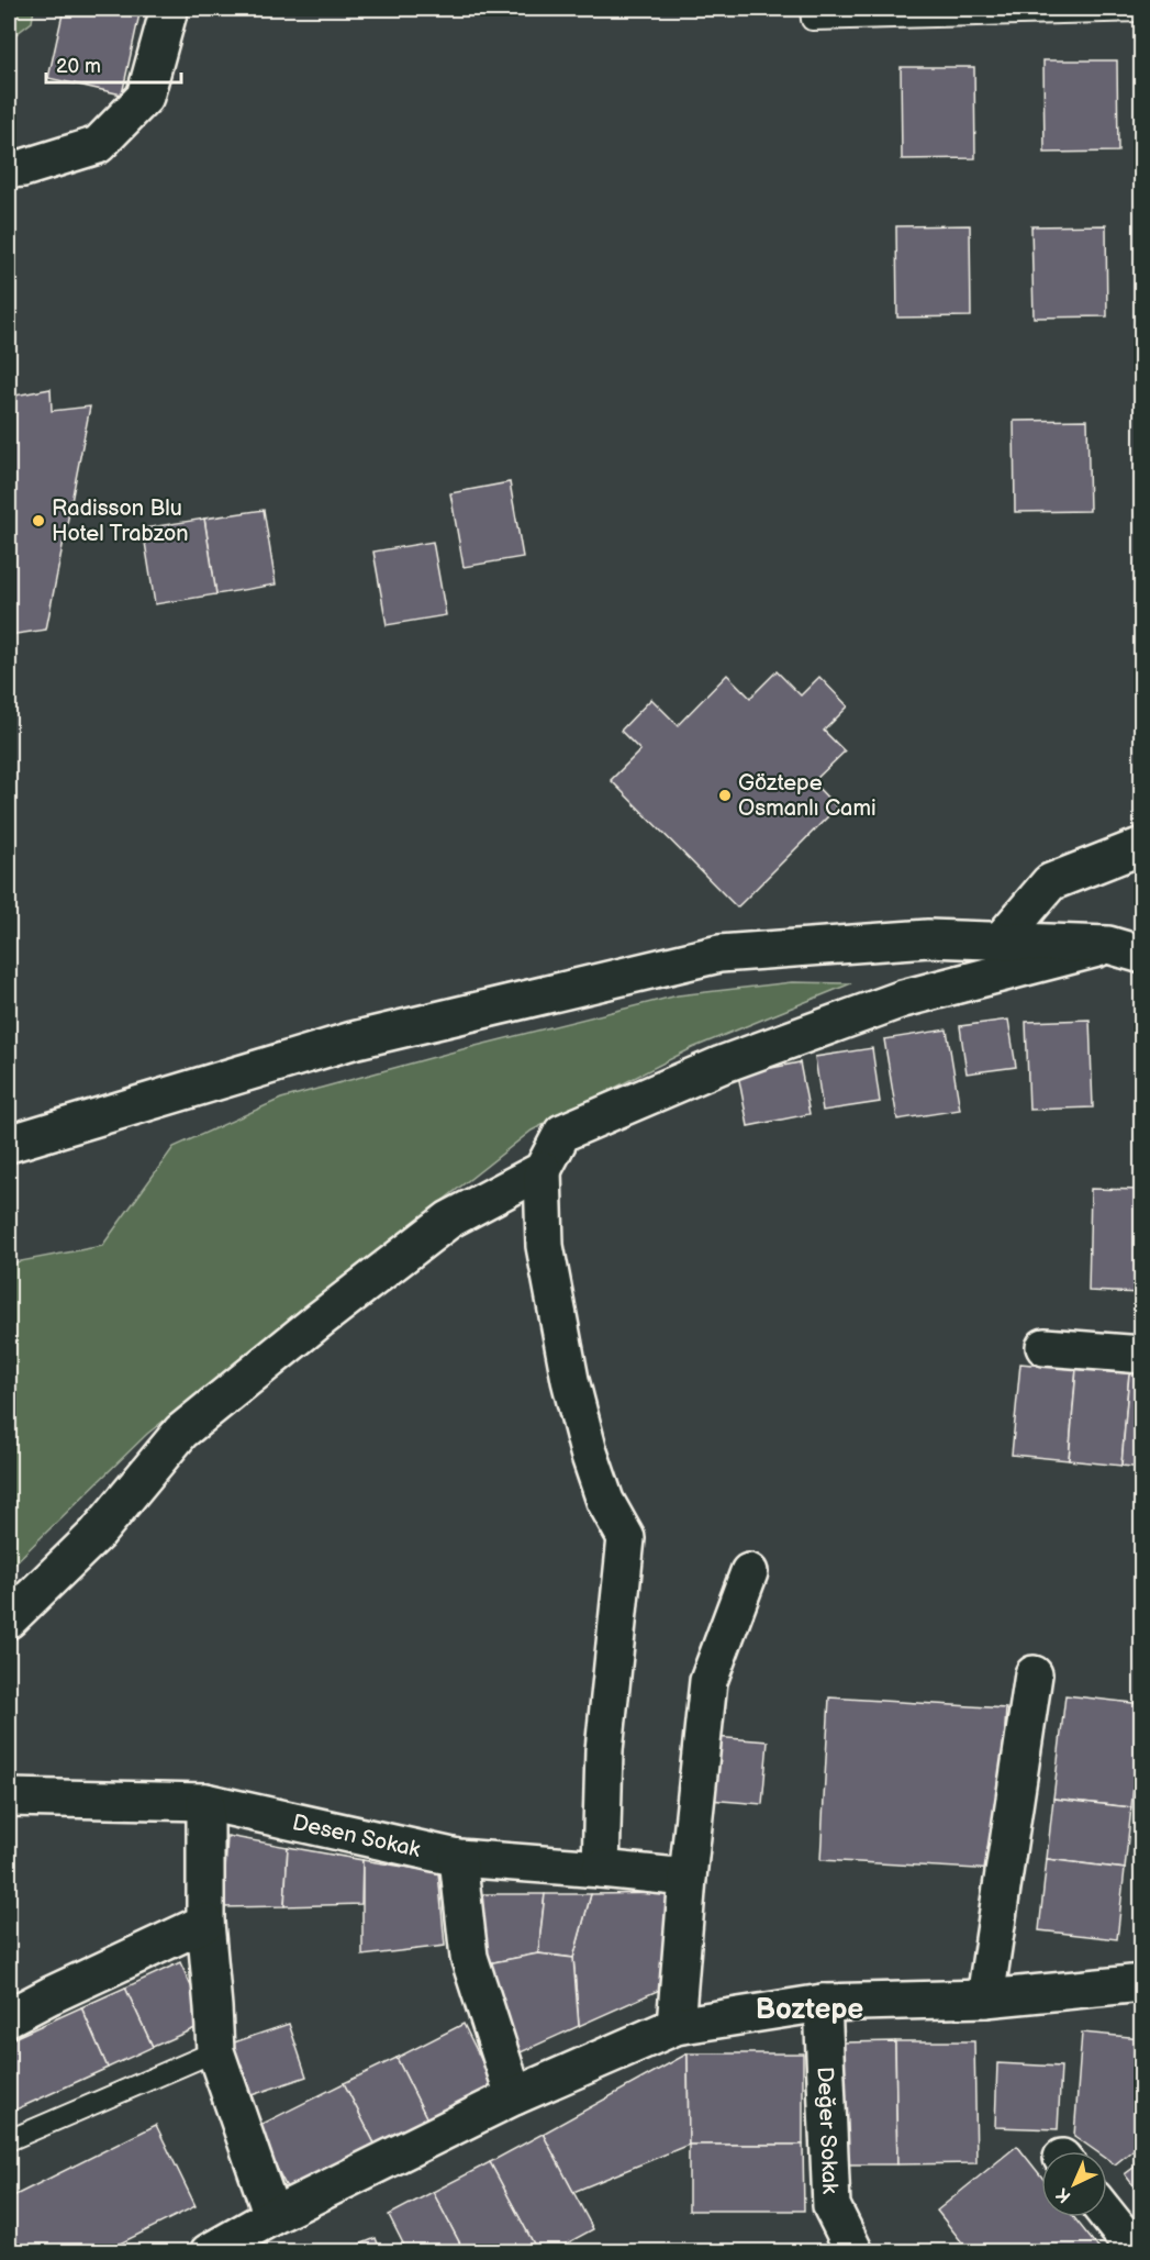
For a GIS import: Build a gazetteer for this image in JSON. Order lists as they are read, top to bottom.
{
  "streets": {
    "street": ["Desen Sokak", "Değer Sokak"]
  },
  "districts": ["Boztepe"],
  "places": ["Radisson Blu Hotel Trabzon", "Göztepe Osmanlı Cami"],
  "scale_bar": "20 m",
  "north": "bottom left"
}
